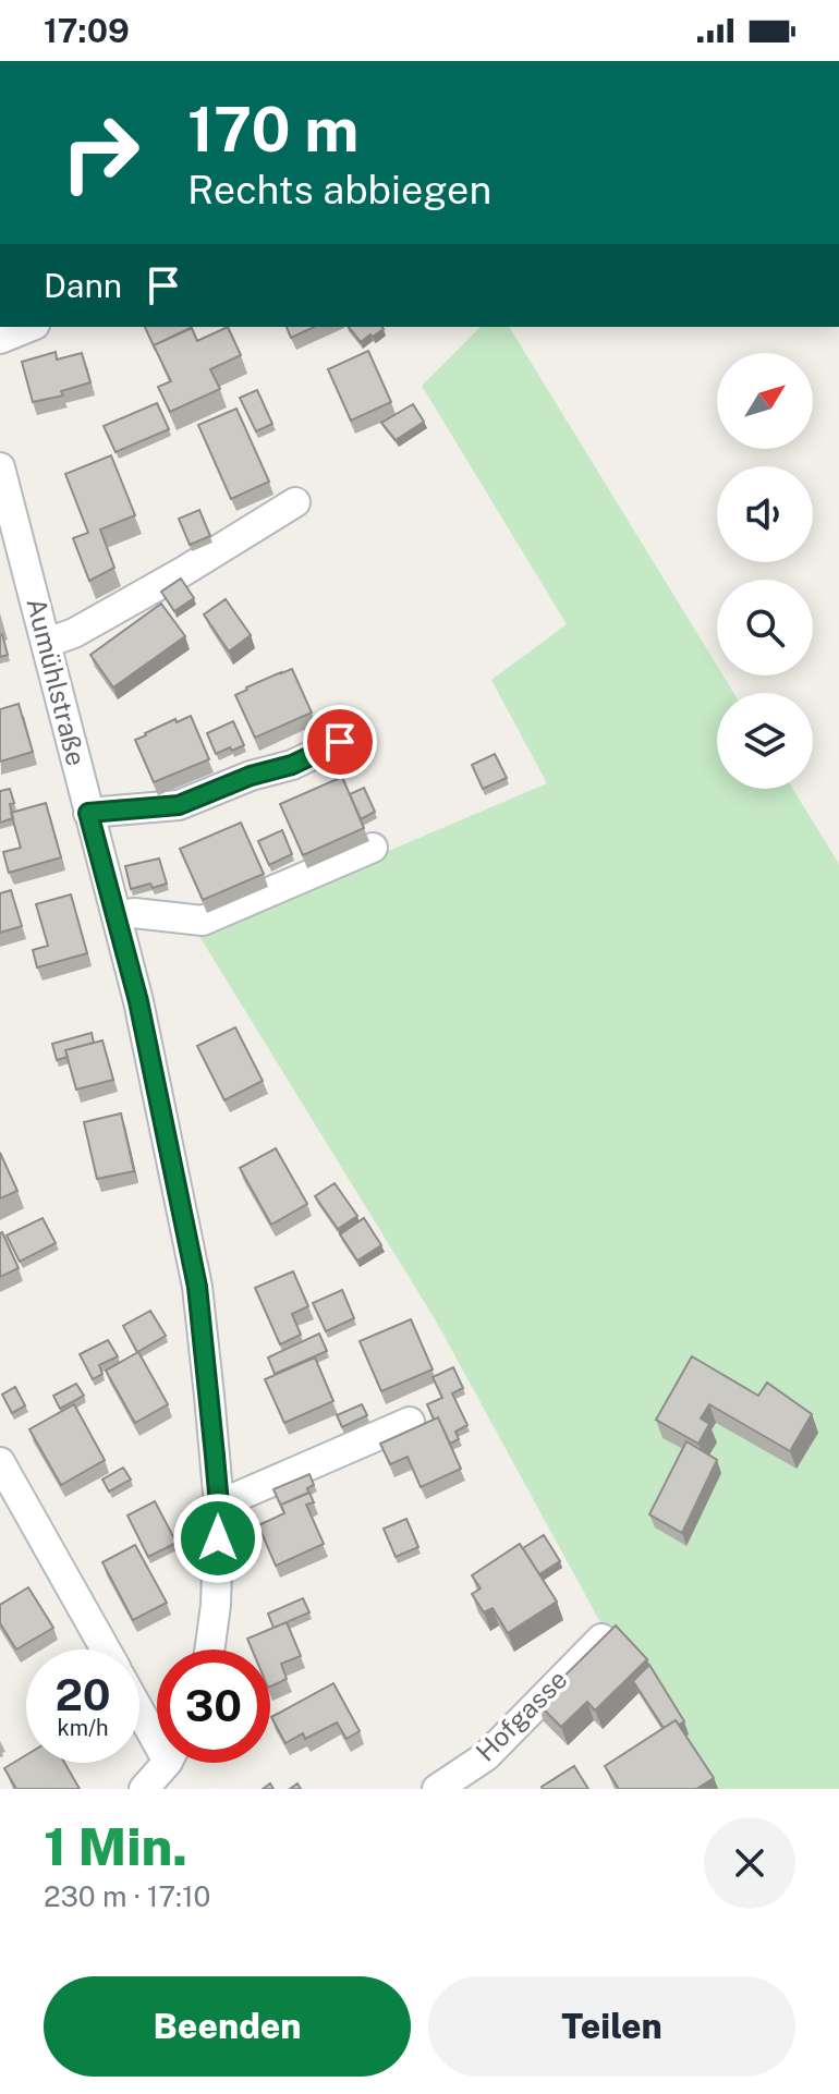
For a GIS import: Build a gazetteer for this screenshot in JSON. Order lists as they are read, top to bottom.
{
  "streets": {
    "street": ["Aumühlstraße", "Hofgasse"]
  },
  "north": "top right",
  "page": {
    "status": "17:09",
    "turn": ["170 m", "Rechts abbiegen"],
    "then": "Dann",
    "speed": "20 km/h",
    "limit": "30",
    "heading": ["1 Min.", "230 m · 17:10"],
    "buttons": ["Beenden", "Teilen"]
  }
}
